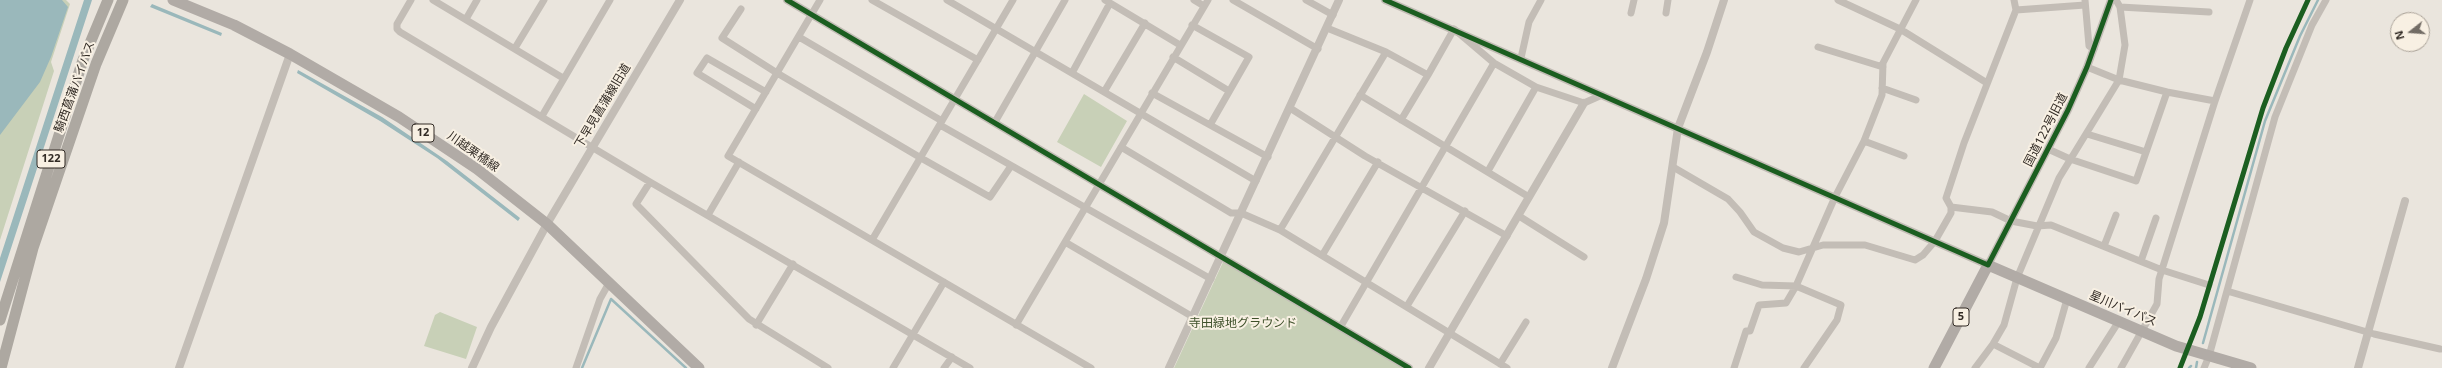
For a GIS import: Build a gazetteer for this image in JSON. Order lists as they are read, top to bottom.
{
  "streets": {
    "highway": ["騎西菖蒲バイパス", "122"],
    "main road": [
      "12",
      "川越栗橋線",
      "星川バイパス",
      "5"
    ],
    "street": ["下早見菖蒲線旧道", "国道122号旧道"]
  },
  "crossings": [
    ["下早見菖蒲線旧道", "川越栗橋線"],
    ["国道122号旧道", "星川バイパス"],
    ["国道122号旧道", "5"],
    ["星川バイパス", "5"]
  ],
  "parks": ["寺田緑地グラウンド"],
  "north": "left"
}
